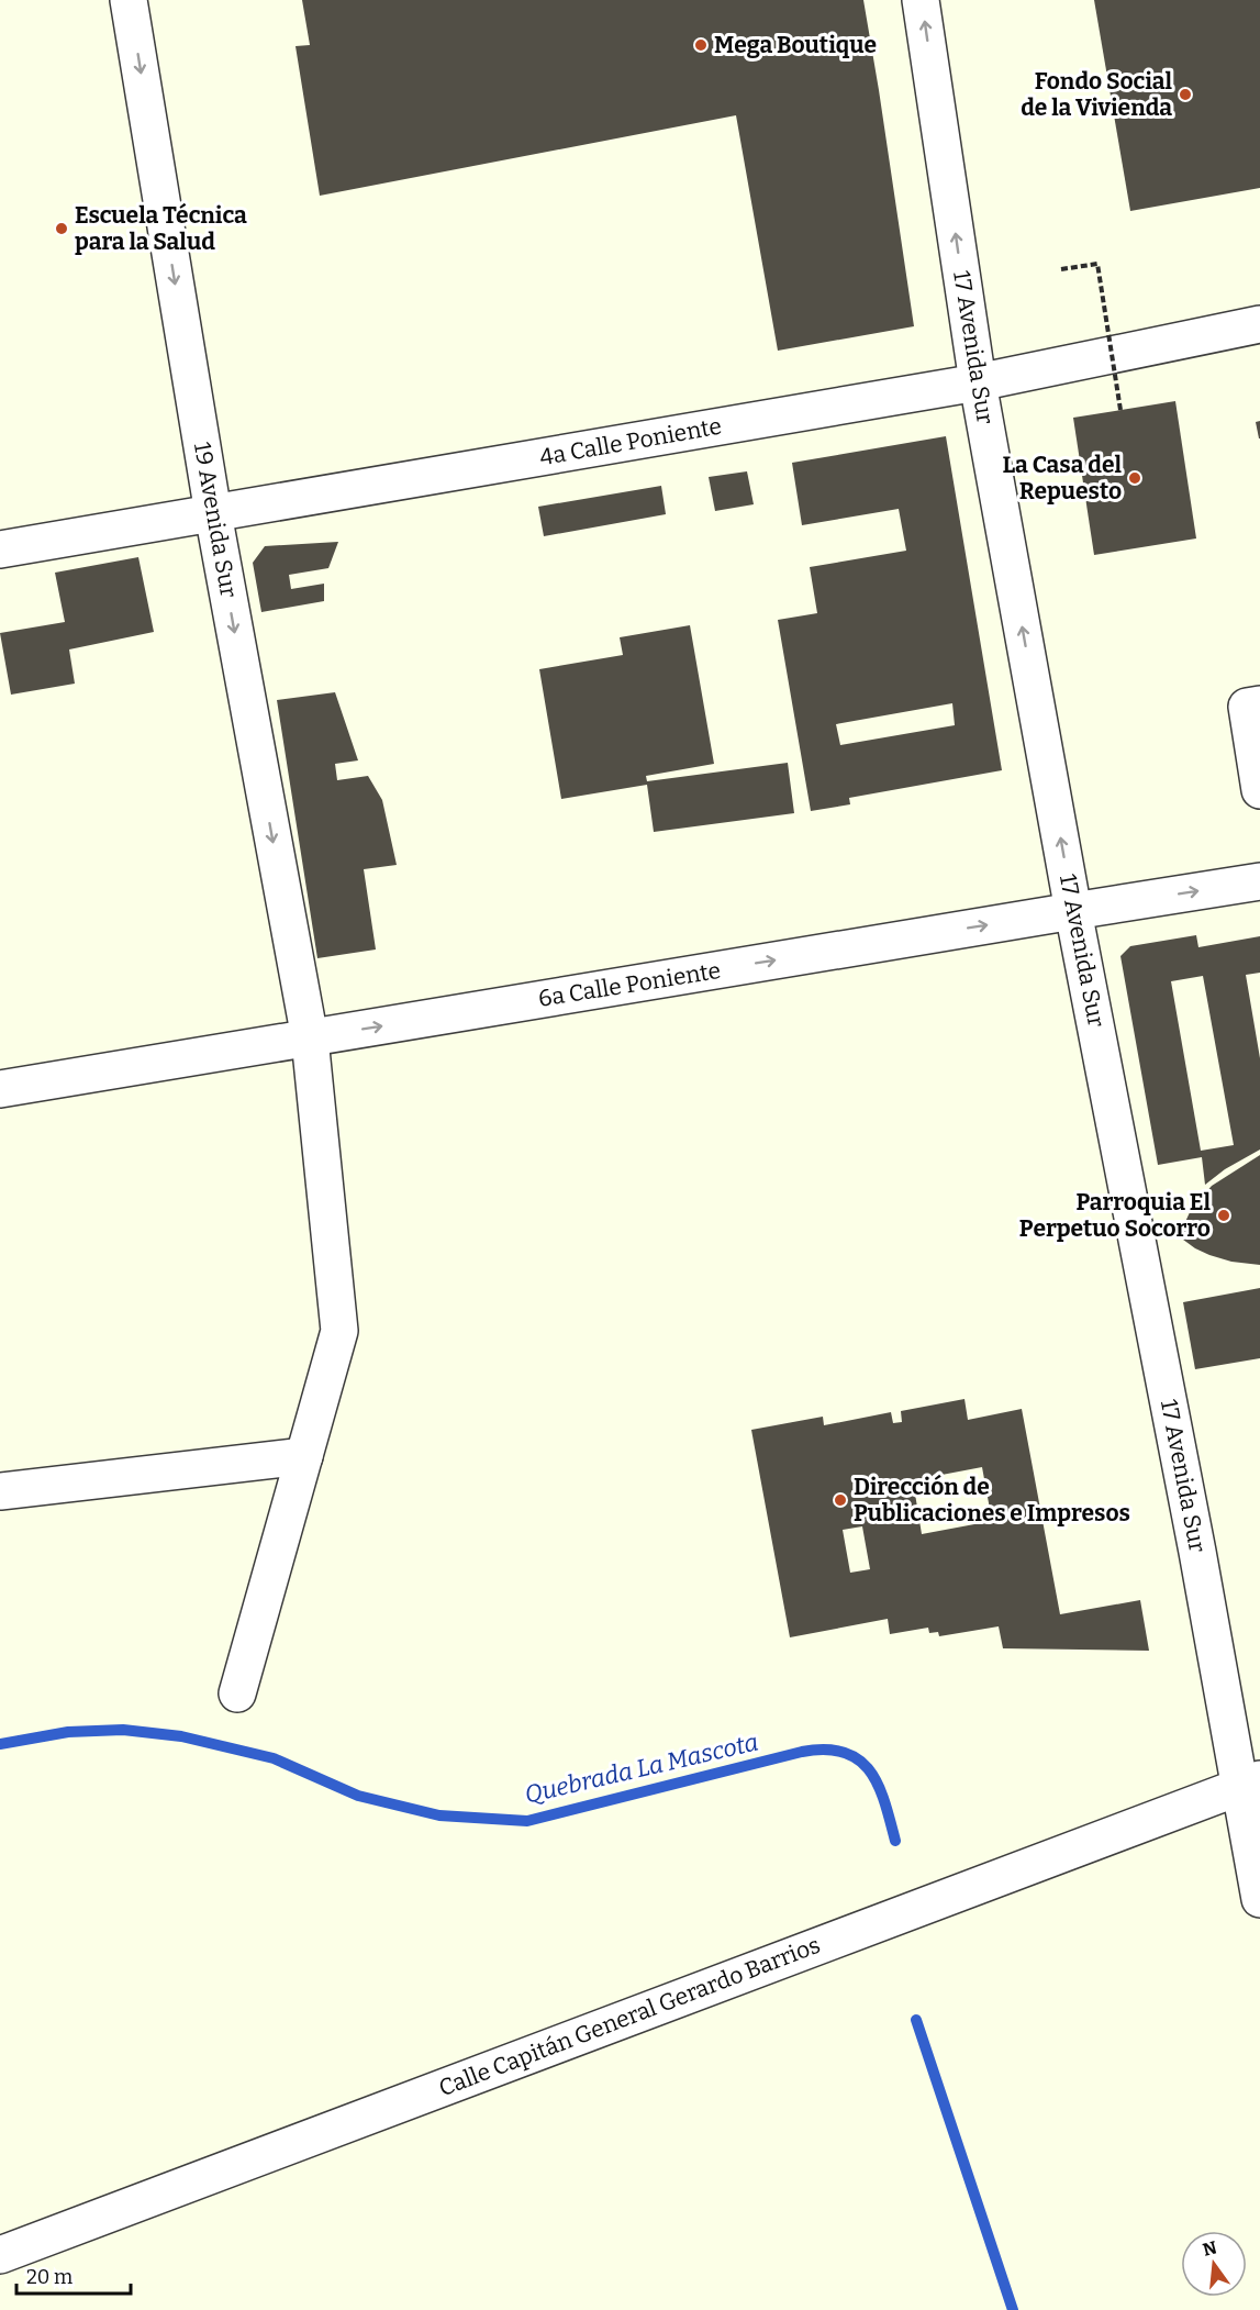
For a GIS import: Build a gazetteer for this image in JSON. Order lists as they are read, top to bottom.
{
  "streets": {
    "street": [
      "17 Avenida Sur",
      "4a Calle Poniente",
      "19 Avenida Sur",
      "6a Calle Poniente",
      "Calle Capitán General Gerardo Barrios"
    ]
  },
  "crossings": [
    ["17 Avenida Sur", "4a Calle Poniente"],
    ["17 Avenida Sur", "6a Calle Poniente"],
    ["17 Avenida Sur", "Calle Capitán General Gerardo Barrios"],
    ["4a Calle Poniente", "19 Avenida Sur"],
    ["19 Avenida Sur", "6a Calle Poniente"]
  ],
  "one_way": ["17 Avenida Sur", "19 Avenida Sur", "6a Calle Poniente"],
  "water": ["Quebrada La Mascota"],
  "places": [
    "Mega Boutique",
    "Fondo Social de la Vivienda",
    "Escuela Técnica para la Salud",
    "La Casa del Repuesto",
    "Parroquia El Perpetuo Socorro",
    "Dirección de Publicaciones e Impresos"
  ],
  "scale_bar": "20 m",
  "north": "top"
}
